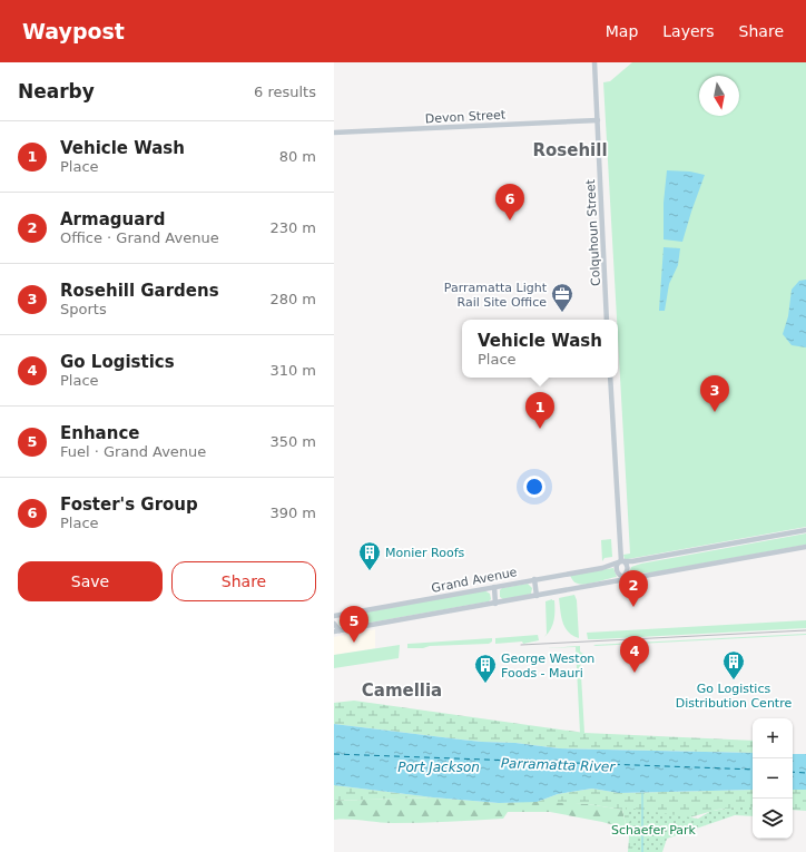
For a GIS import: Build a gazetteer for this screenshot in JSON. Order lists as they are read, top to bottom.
{
  "streets": {
    "street": ["Devon Street", "Colquhoun Street", "Grand Avenue"]
  },
  "crossings": [
    ["Devon Street", "Colquhoun Street"]
  ],
  "districts": ["Rosehill", "Camellia"],
  "water": ["Parramatta River", "Port Jackson"],
  "parks": ["Schaefer Park"],
  "places": {
    "office": ["Parramatta Light Rail Site Office"],
    "building": ["Monier Roofs", "Go Logistics Distribution Centre", "George Weston Foods - Mauri"]
  },
  "north": "bottom",
  "page": {
    "header": "Waypost",
    "nav": ["Map", "Layers", "Share"],
    "heading": ["Nearby", "6 results"],
    "list": [
      {
        "mark": "1",
        "name": "Vehicle Wash",
        "note": "Place",
        "value": "80 m"
      },
      {
        "mark": "2",
        "name": "Armaguard",
        "note": "Office · Grand Avenue",
        "value": "230 m"
      },
      {
        "mark": "3",
        "name": "Rosehill Gardens",
        "note": "Sports",
        "value": "280 m"
      },
      {
        "mark": "4",
        "name": "Go Logistics",
        "note": "Place",
        "value": "310 m"
      },
      {
        "mark": "5",
        "name": "Enhance",
        "note": "Fuel · Grand Avenue",
        "value": "350 m"
      },
      {
        "mark": "6",
        "name": "Foster's Group",
        "note": "Place",
        "value": "390 m"
      }
    ],
    "pins": [
      "6",
      "3",
      "1",
      "2",
      "5",
      "4"
    ],
    "popup": ["Vehicle Wash", "Place"],
    "buttons": ["Save", "Share"],
    "map_buttons": ["+", "−"]
  }
}
